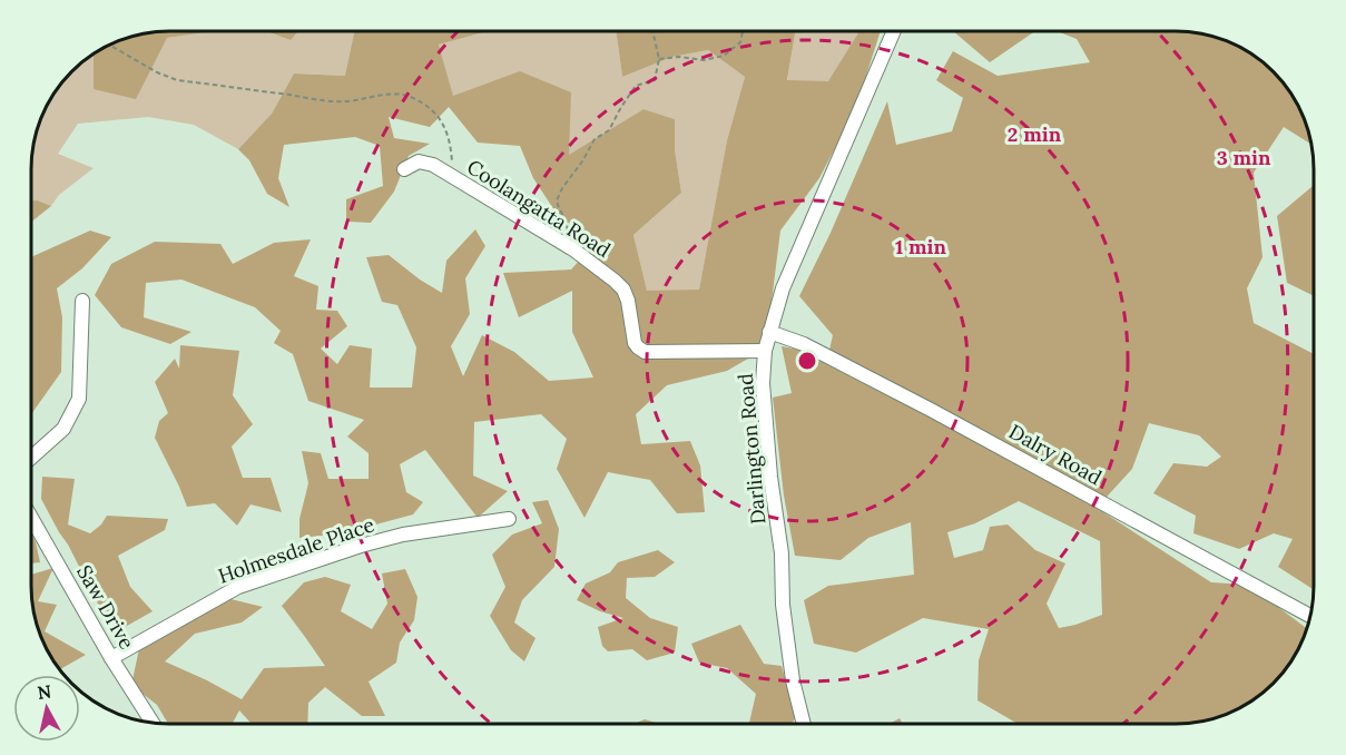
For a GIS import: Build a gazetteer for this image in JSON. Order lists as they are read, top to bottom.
{
  "streets": {
    "street": [
      "Coolangatta Road",
      "Darlington Road",
      "Dalry Road",
      "Holmesdale Place",
      "Saw Drive"
    ]
  },
  "crossings": [
    ["Coolangatta Road", "Darlington Road"],
    ["Darlington Road", "Dalry Road"],
    ["Holmesdale Place", "Saw Drive"]
  ],
  "north": "top",
  "rings": ["2 min", "3 min", "1 min"]
}
